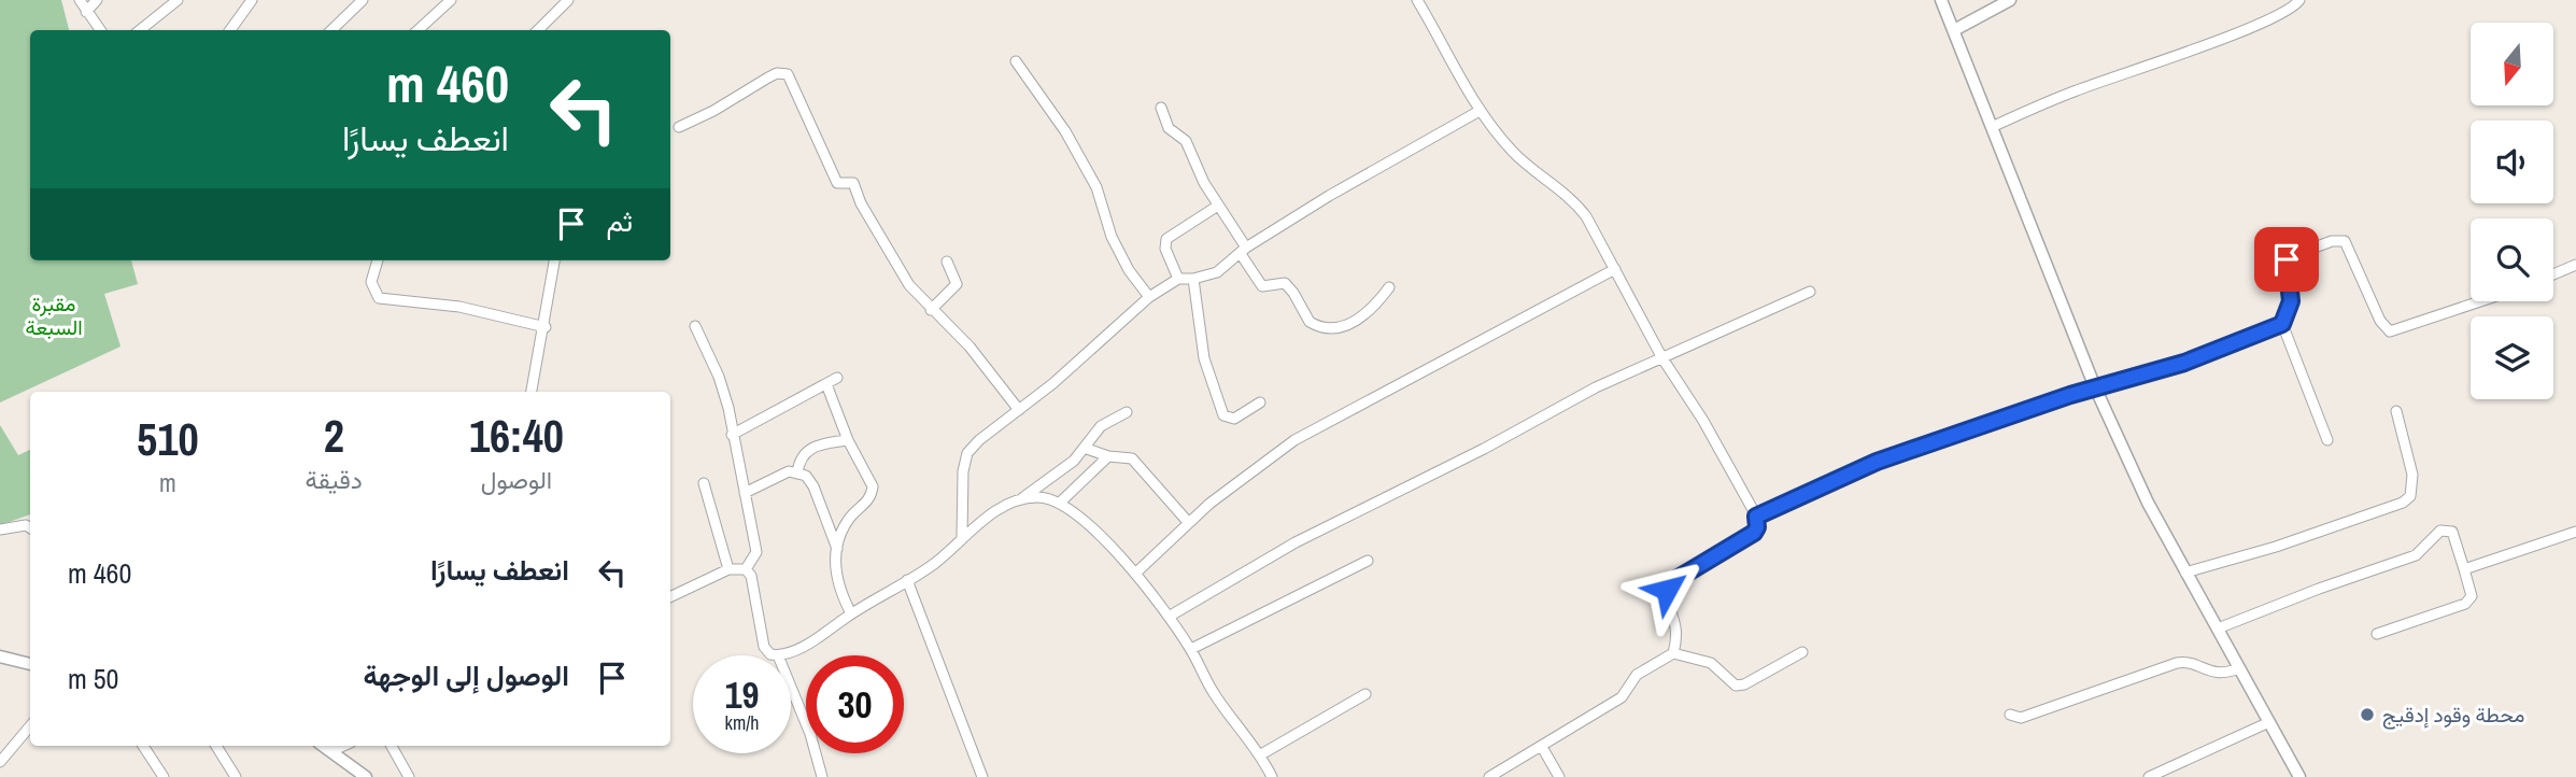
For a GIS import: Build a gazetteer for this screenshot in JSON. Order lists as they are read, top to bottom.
{
  "parks": ["مقبرة السبعة"],
  "places": ["محطة وقود إدقيج"],
  "north": "bottom",
  "page": {
    "turn": ["460 m", "انعطف يسارًا"],
    "then": "ثم",
    "eta": [
      "16:40",
      "الوصول",
      "2",
      "دقيقة",
      "510",
      "m"
    ],
    "list": [
      {
        "name": "انعطف يسارًا",
        "value": "460 m"
      },
      {
        "name": "الوصول إلى الوجهة",
        "value": "50 m"
      }
    ],
    "speed": "19 km/h",
    "limit": "30"
  }
}
